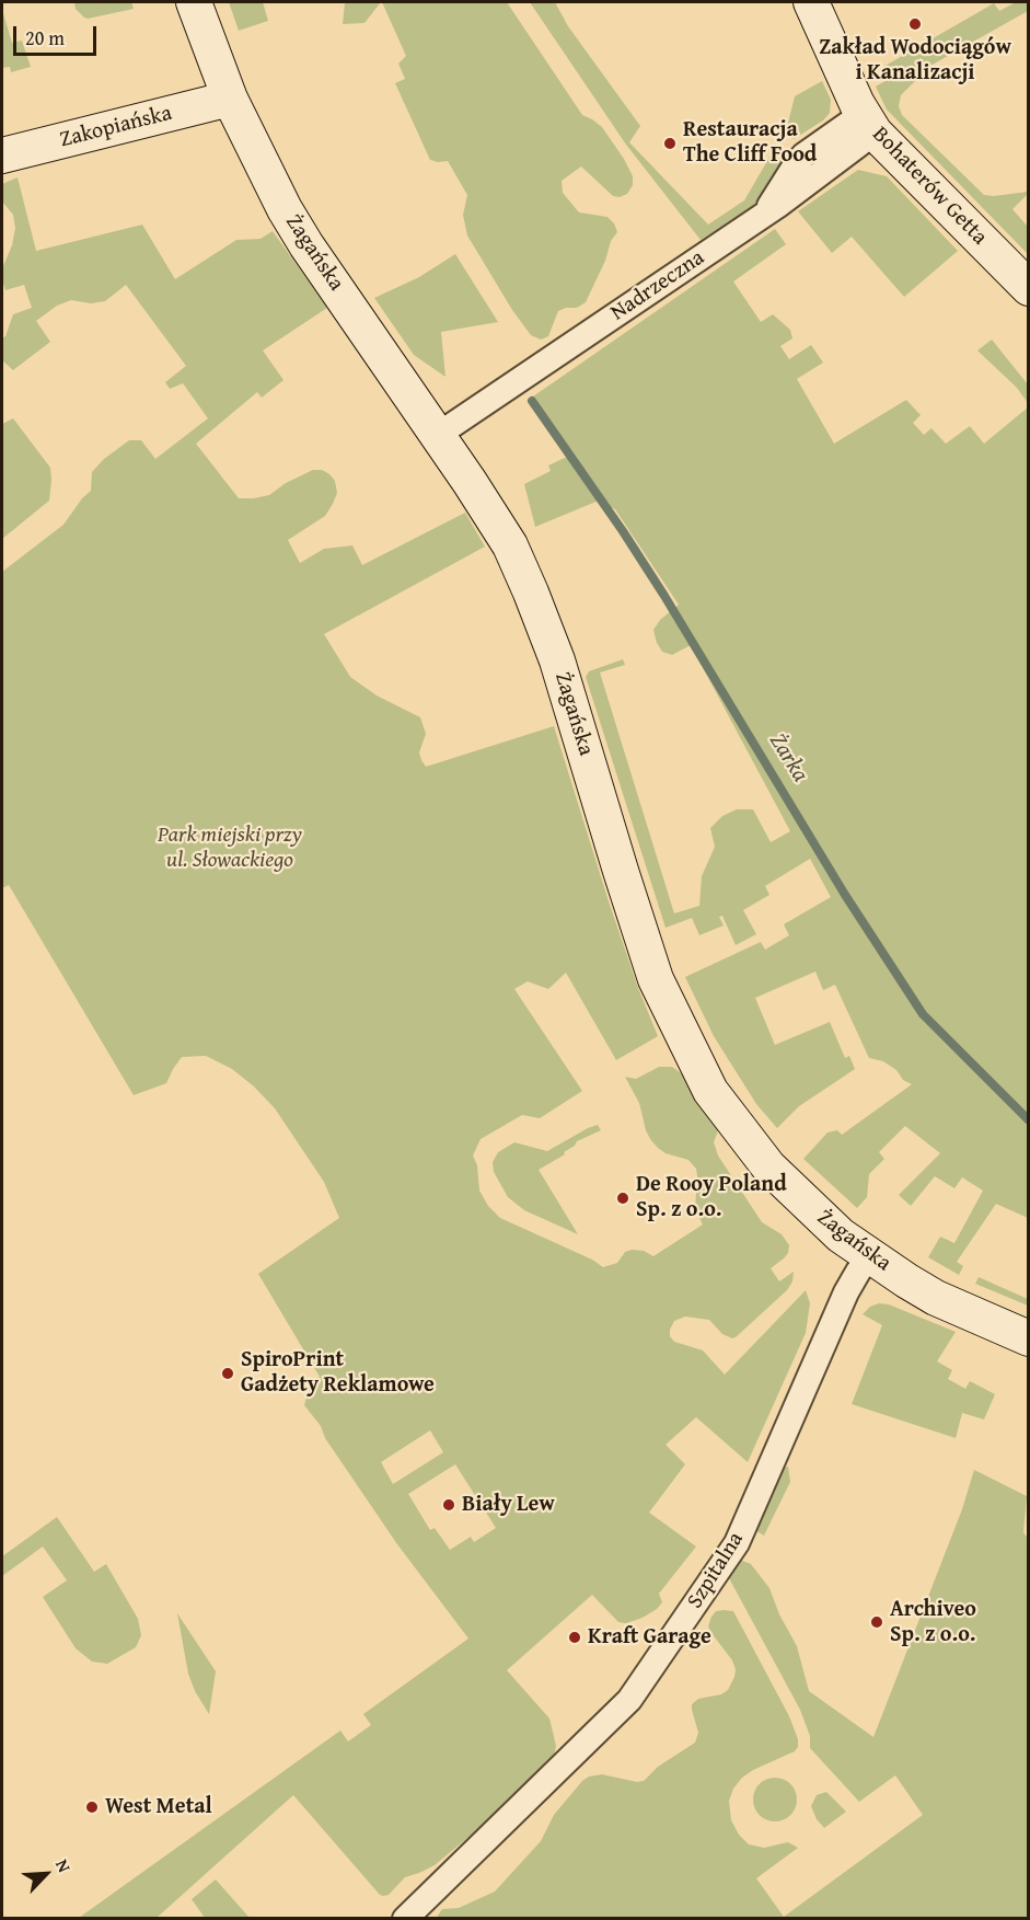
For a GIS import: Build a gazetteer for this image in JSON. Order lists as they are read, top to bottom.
{
  "streets": {
    "street": [
      "Zakopiańska",
      "Bohaterów Getta",
      "Żagańska",
      "Nadrzeczna",
      "Szpitalna"
    ]
  },
  "crossings": [
    ["Zakopiańska", "Żagańska"],
    ["Bohaterów Getta", "Nadrzeczna"],
    ["Żagańska", "Nadrzeczna"],
    ["Żagańska", "Szpitalna"]
  ],
  "water": ["Żarka"],
  "parks": ["Park miejski przy ul. Słowackiego"],
  "places": [
    "Zakład Wodociągów i Kanalizacji",
    "Restauracja The Cliff Food",
    "De Rooy Poland Sp. z o.o.",
    "SpiroPrint Gadżety Reklamowe",
    "Biały Lew",
    "Archiveo Sp. z o.o.",
    "Kraft Garage",
    "West Metal"
  ],
  "scale_bar": "20 m",
  "north": "top right"
}
